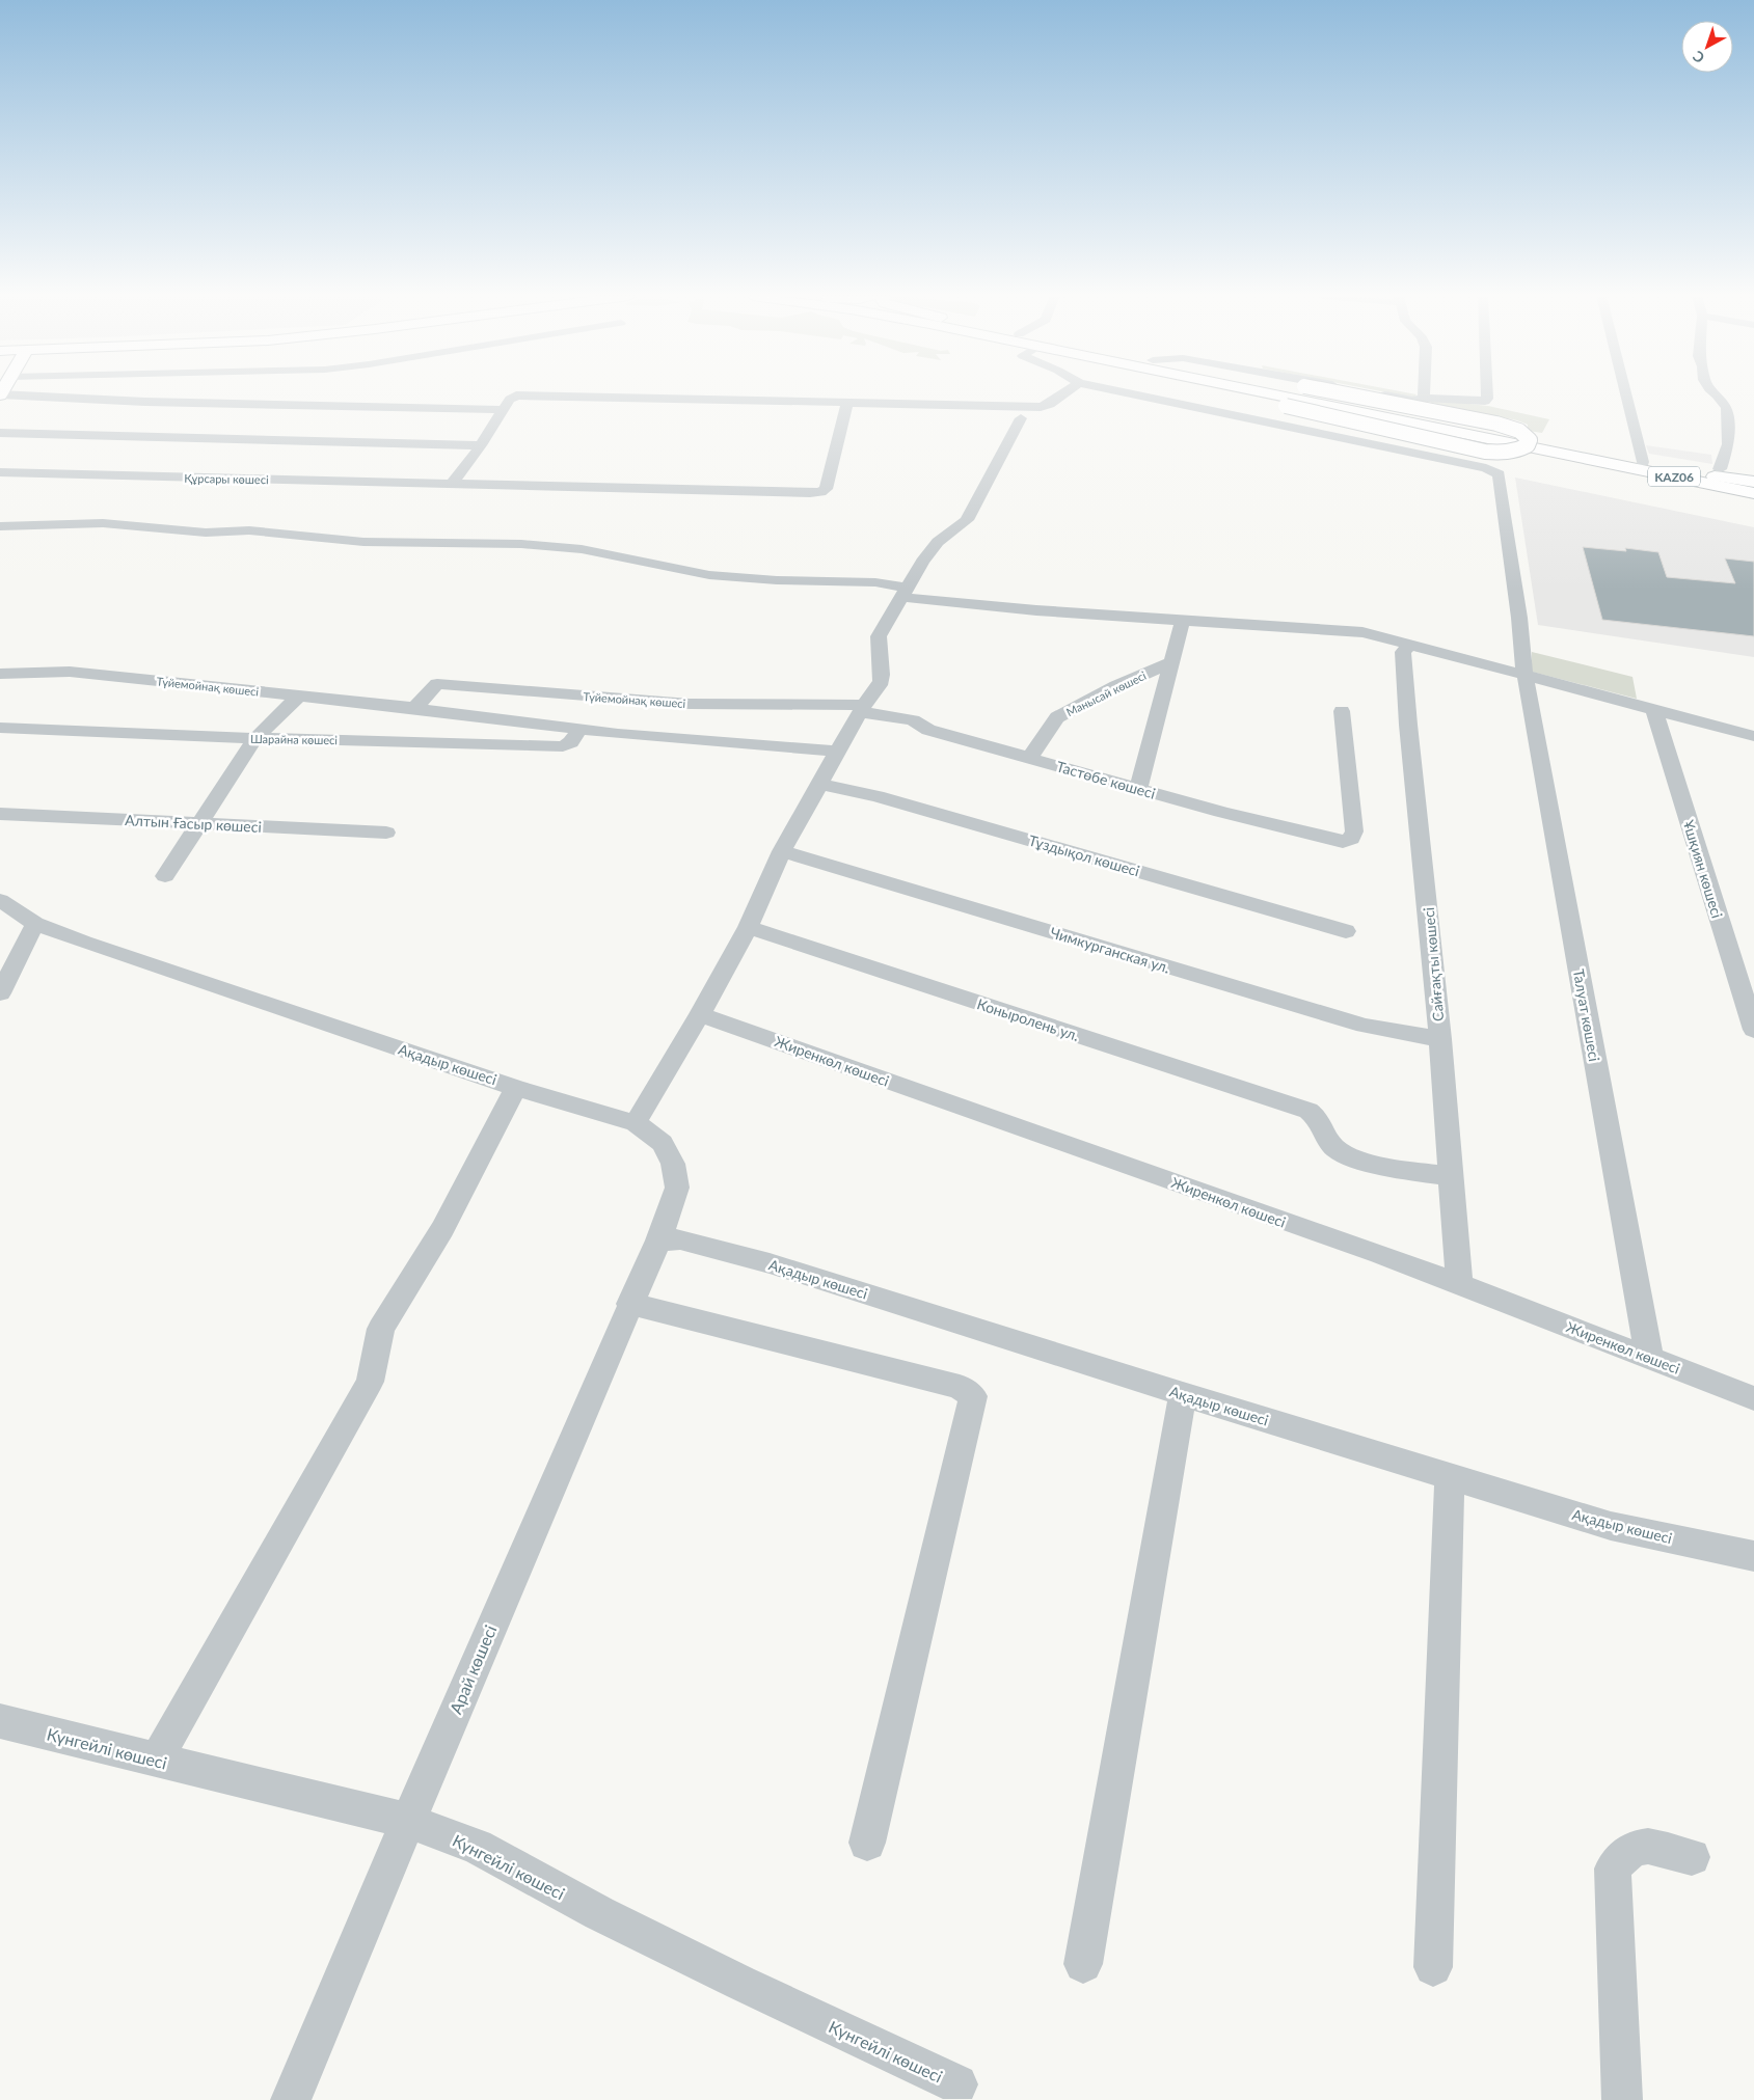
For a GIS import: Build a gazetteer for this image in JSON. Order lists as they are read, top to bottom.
{
  "streets": {
    "main road": ["KАZ06"],
    "street": [
      "Құрсары көшесі",
      "Түйемойнақ көшесі",
      "Манысай көшесі",
      "Шарайна көшесі",
      "Тастөбе көшесі",
      "Алтын Ғасыр көшесі",
      "Тұздықол көшесі",
      "Ұшқиян көшесі",
      "Чимкурганская ул.",
      "Сайғақты көшесі",
      "Талуат көшесі",
      "Коныролень ул.",
      "Жиренкөл көшесі",
      "Ақадыр көшесі",
      "Арай көшесі",
      "Күнгейлі көшесі"
    ]
  },
  "crossings": [
    ["Түйемойнақ көшесі", "Шарайна көшесі"],
    ["Түйемойнақ көшесі", "Тастөбе көшесі"],
    ["Манысай көшесі", "Тастөбе көшесі"],
    ["Чимкурганская ул.", "Сайғақты көшесі"],
    ["Сайғақты көшесі", "Коныролень ул."],
    ["Сайғақты көшесі", "Жиренкөл көшесі"],
    ["Талуат көшесі", "Жиренкөл көшесі"],
    ["Ақадыр көшесі", "Арай көшесі"],
    ["Арай көшесі", "Күнгейлі көшесі"]
  ],
  "north": "bottom left"
}
